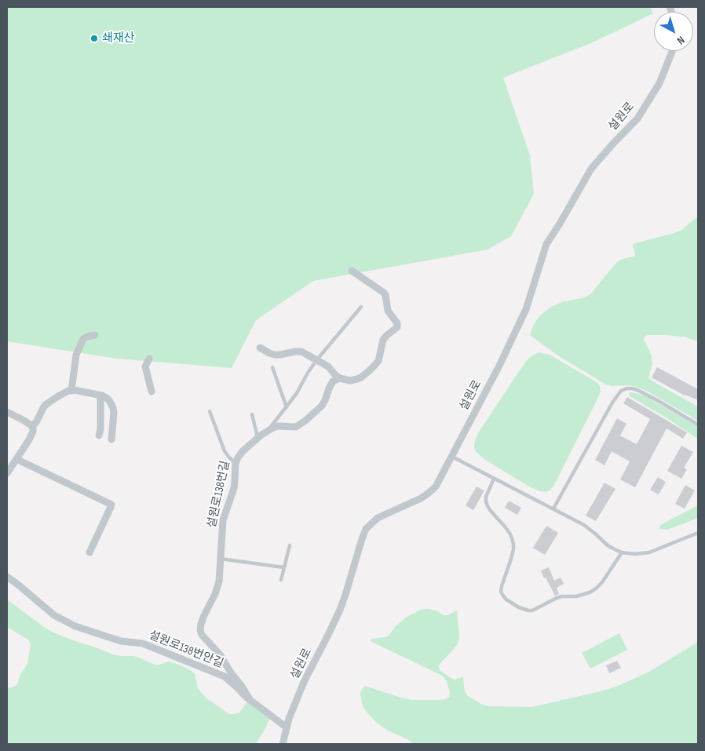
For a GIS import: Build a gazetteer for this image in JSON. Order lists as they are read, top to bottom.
{
  "streets": {
    "street": ["설원로", "설원로138번길", "설원로138번안길"]
  },
  "crossings": [
    ["설원로", "설원로138번안길"],
    ["설원로138번길", "설원로138번안길"]
  ],
  "places": ["쇄재산"],
  "north": "bottom right"
}
